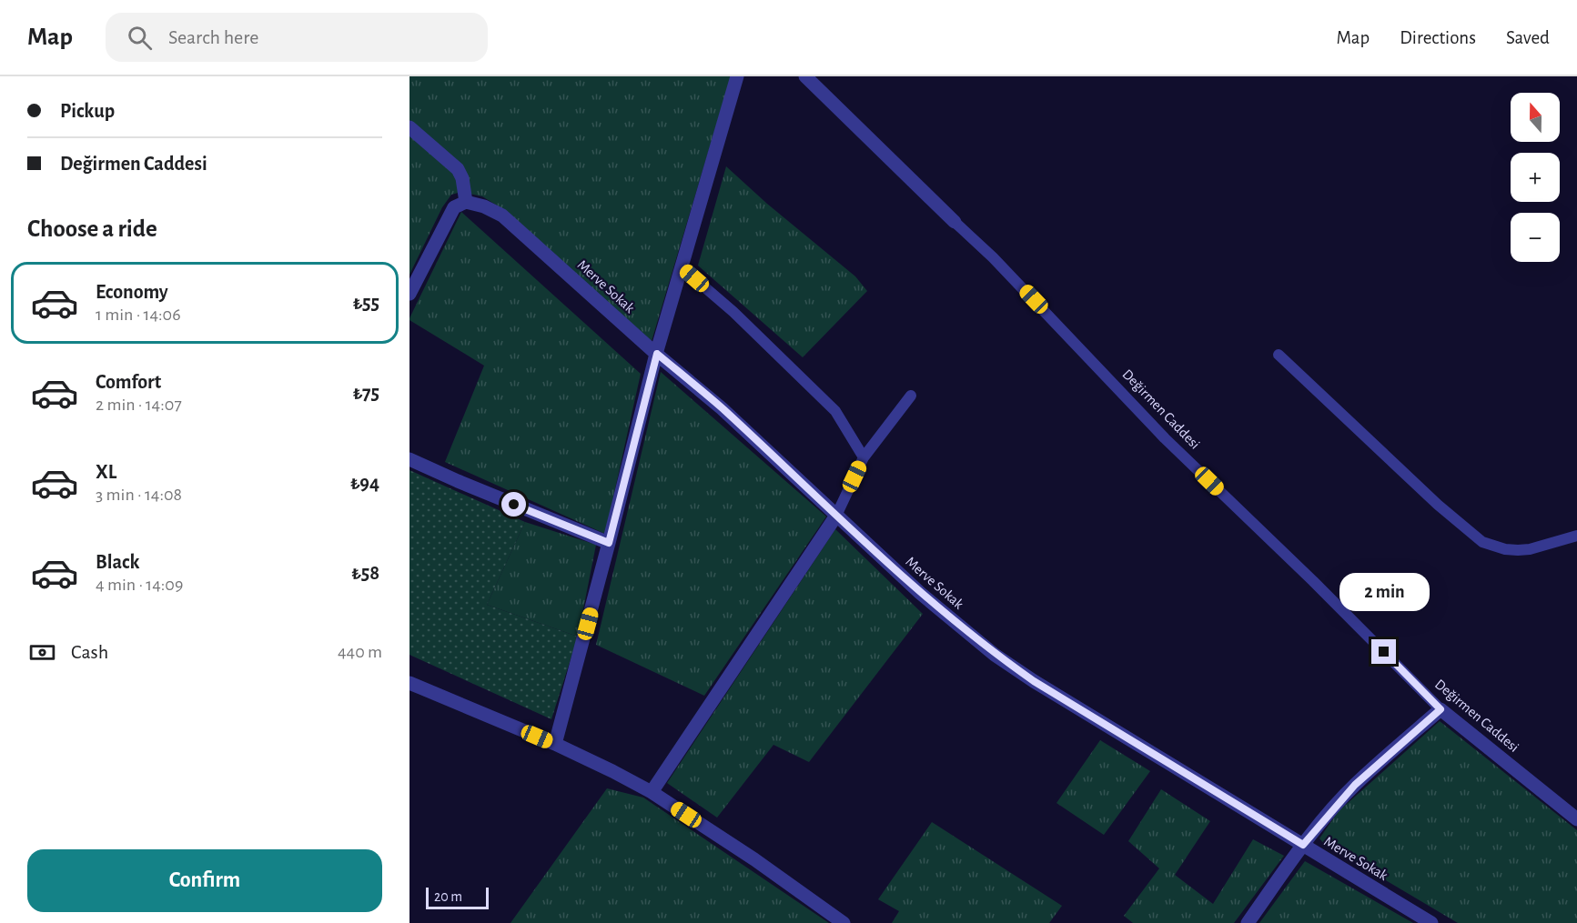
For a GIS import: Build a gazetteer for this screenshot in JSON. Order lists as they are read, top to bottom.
{
  "streets": {
    "street": ["Merve Sokak", "Değirmen Caddesi"]
  },
  "scale_bar": "20 m",
  "north": "top",
  "page": {
    "header": "Map",
    "search": "Search here",
    "nav": ["Map", "Directions", "Saved"],
    "banner": ["Pickup", "Değirmen Caddesi"],
    "map_buttons": ["+", "−"],
    "heading": "Choose a ride",
    "list": [
      {
        "name": "Economy",
        "note": "1 min · 14:06",
        "value": "₺55"
      },
      {
        "name": "Comfort",
        "note": "2 min · 14:07",
        "value": "₺75"
      },
      {
        "name": "XL",
        "note": "3 min · 14:08",
        "value": "₺94"
      },
      {
        "name": "Black",
        "note": "4 min · 14:09",
        "value": "₺58"
      }
    ],
    "bubble": "2 min",
    "pay": ["Cash", "440 m"],
    "buttons": "Confirm",
    "scale": "20 m"
  }
}
